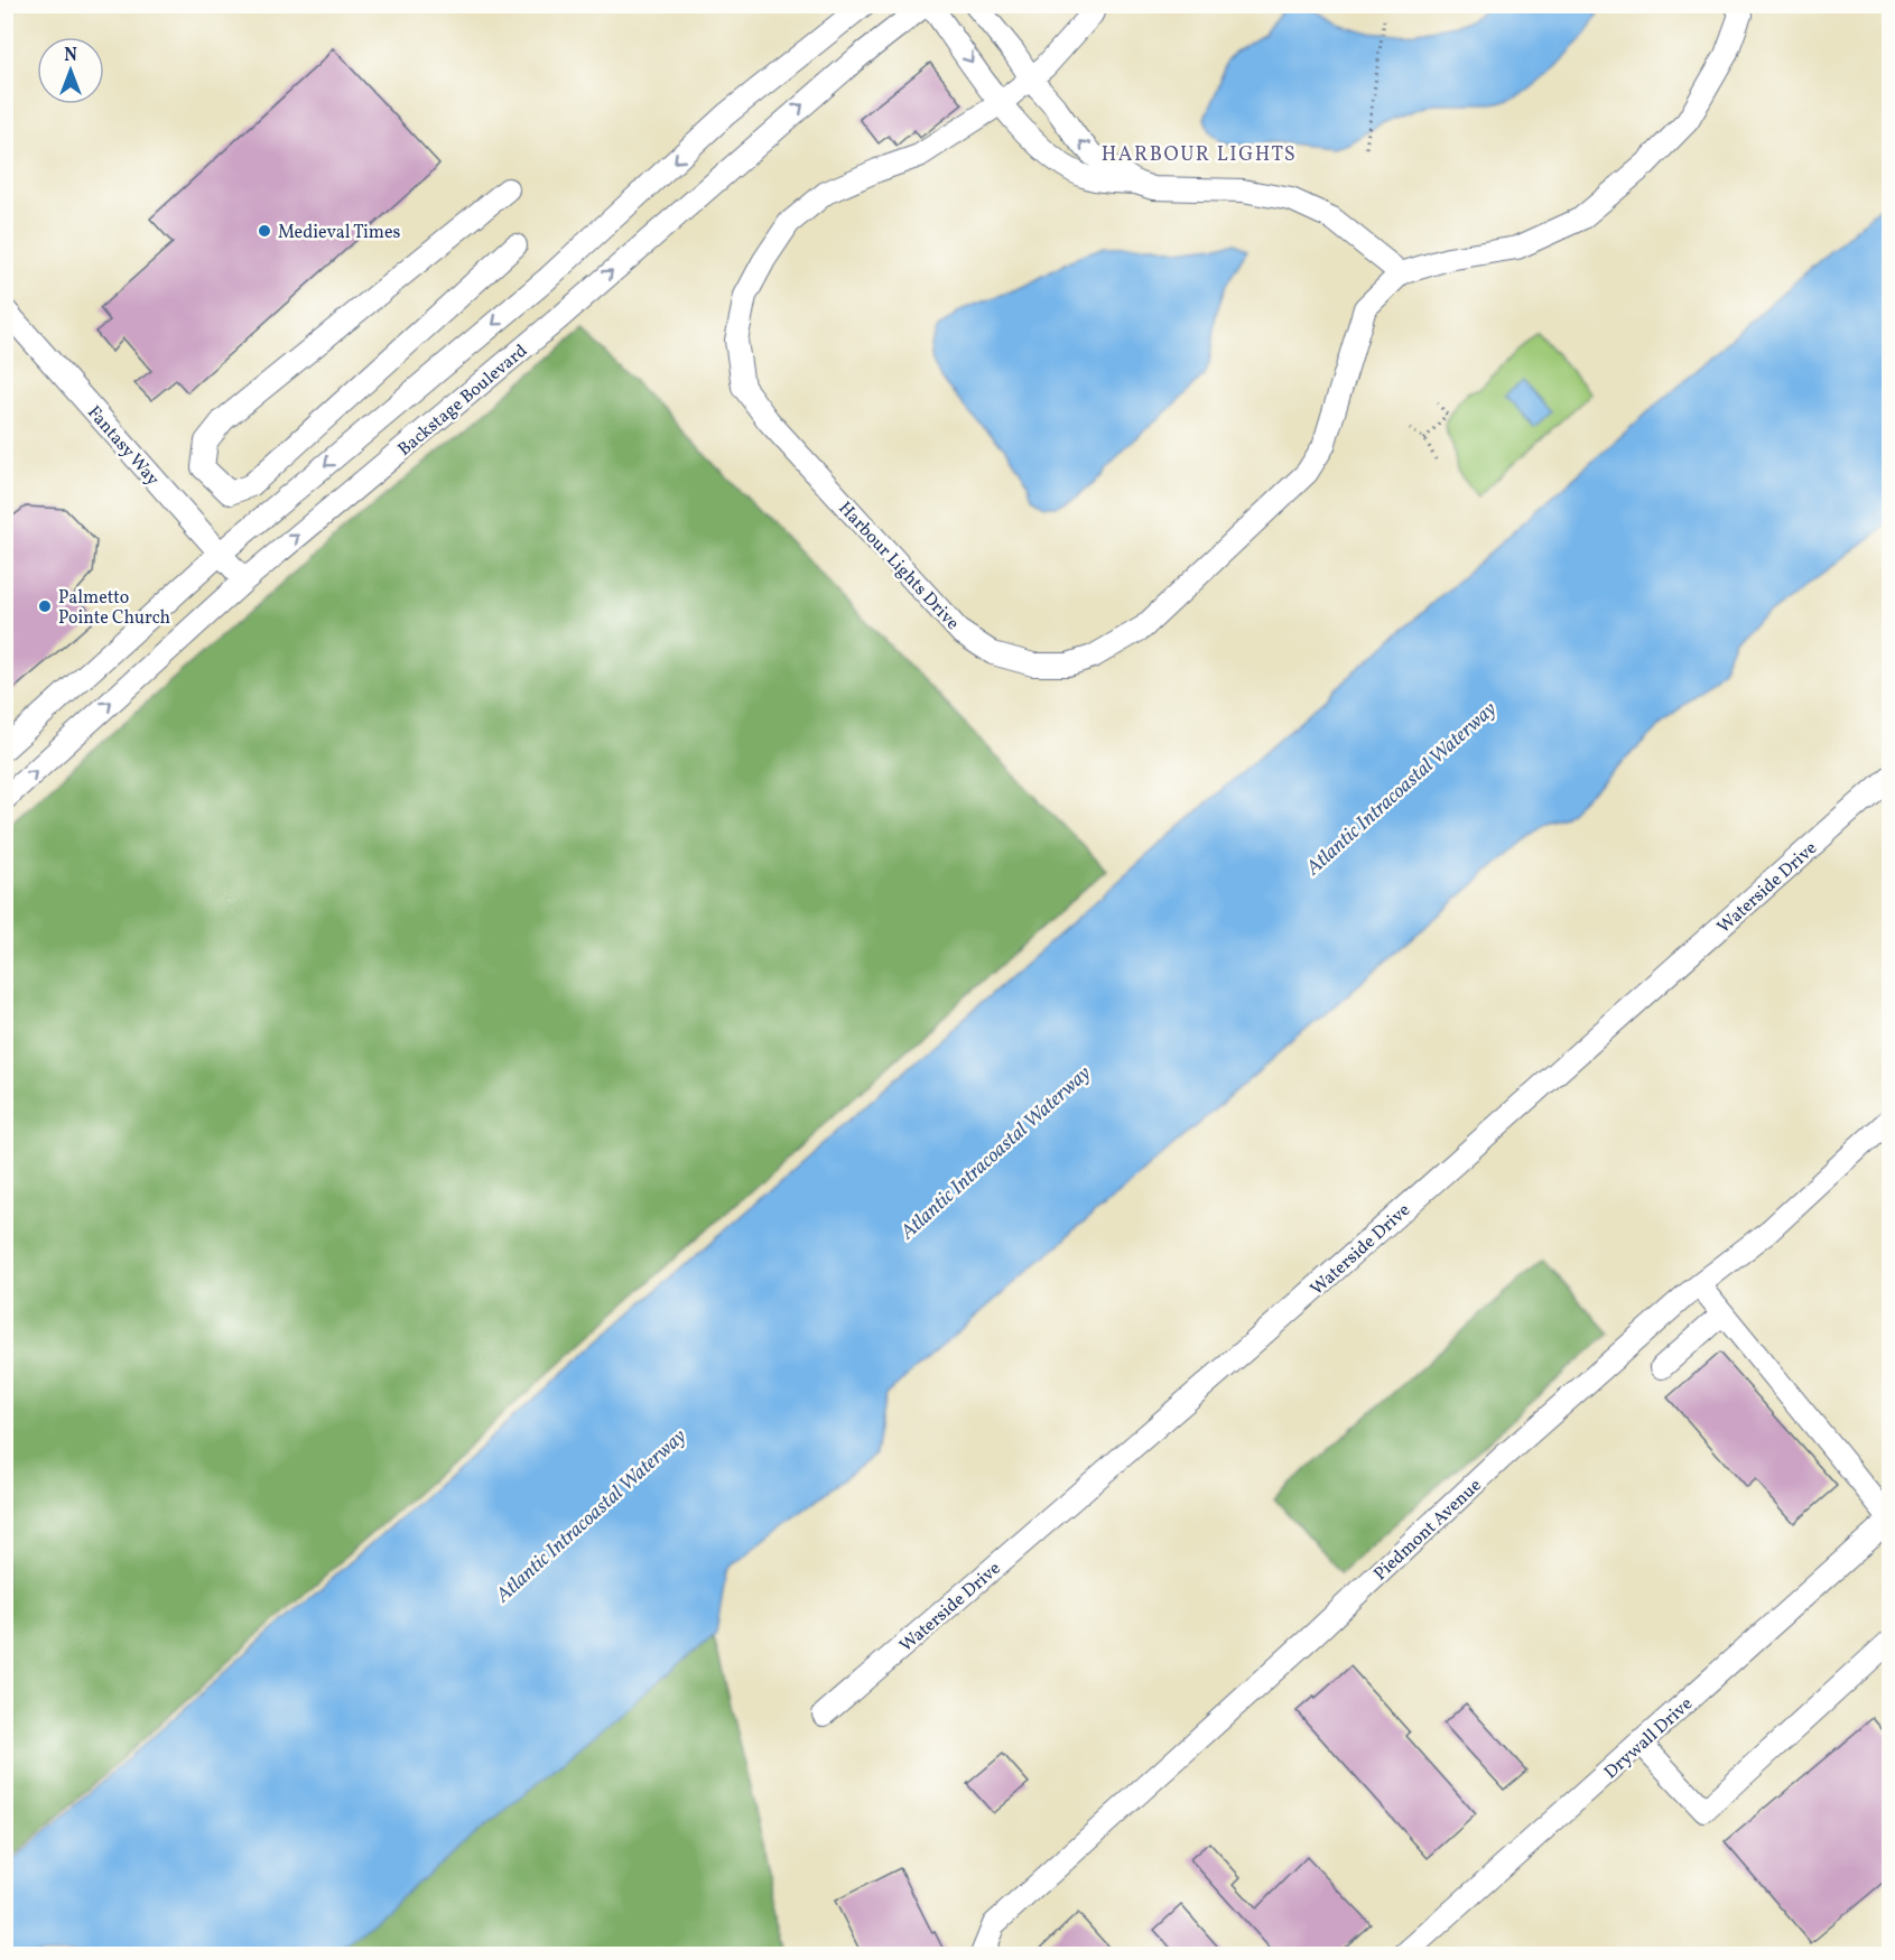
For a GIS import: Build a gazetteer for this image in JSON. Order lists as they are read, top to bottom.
{
  "streets": {
    "street": [
      "Backstage Boulevard",
      "Fantasy Way",
      "Harbour Lights Drive",
      "Waterside Drive",
      "Piedmont Avenue",
      "Drywall Drive"
    ]
  },
  "crossings": [
    ["Backstage Boulevard", "Fantasy Way"]
  ],
  "districts": ["HARBOUR LIGHTS"],
  "water": ["Atlantic Intracoastal Waterway"],
  "places": ["Medieval Times", "Palmetto Pointe Church"],
  "north": "top"
}
